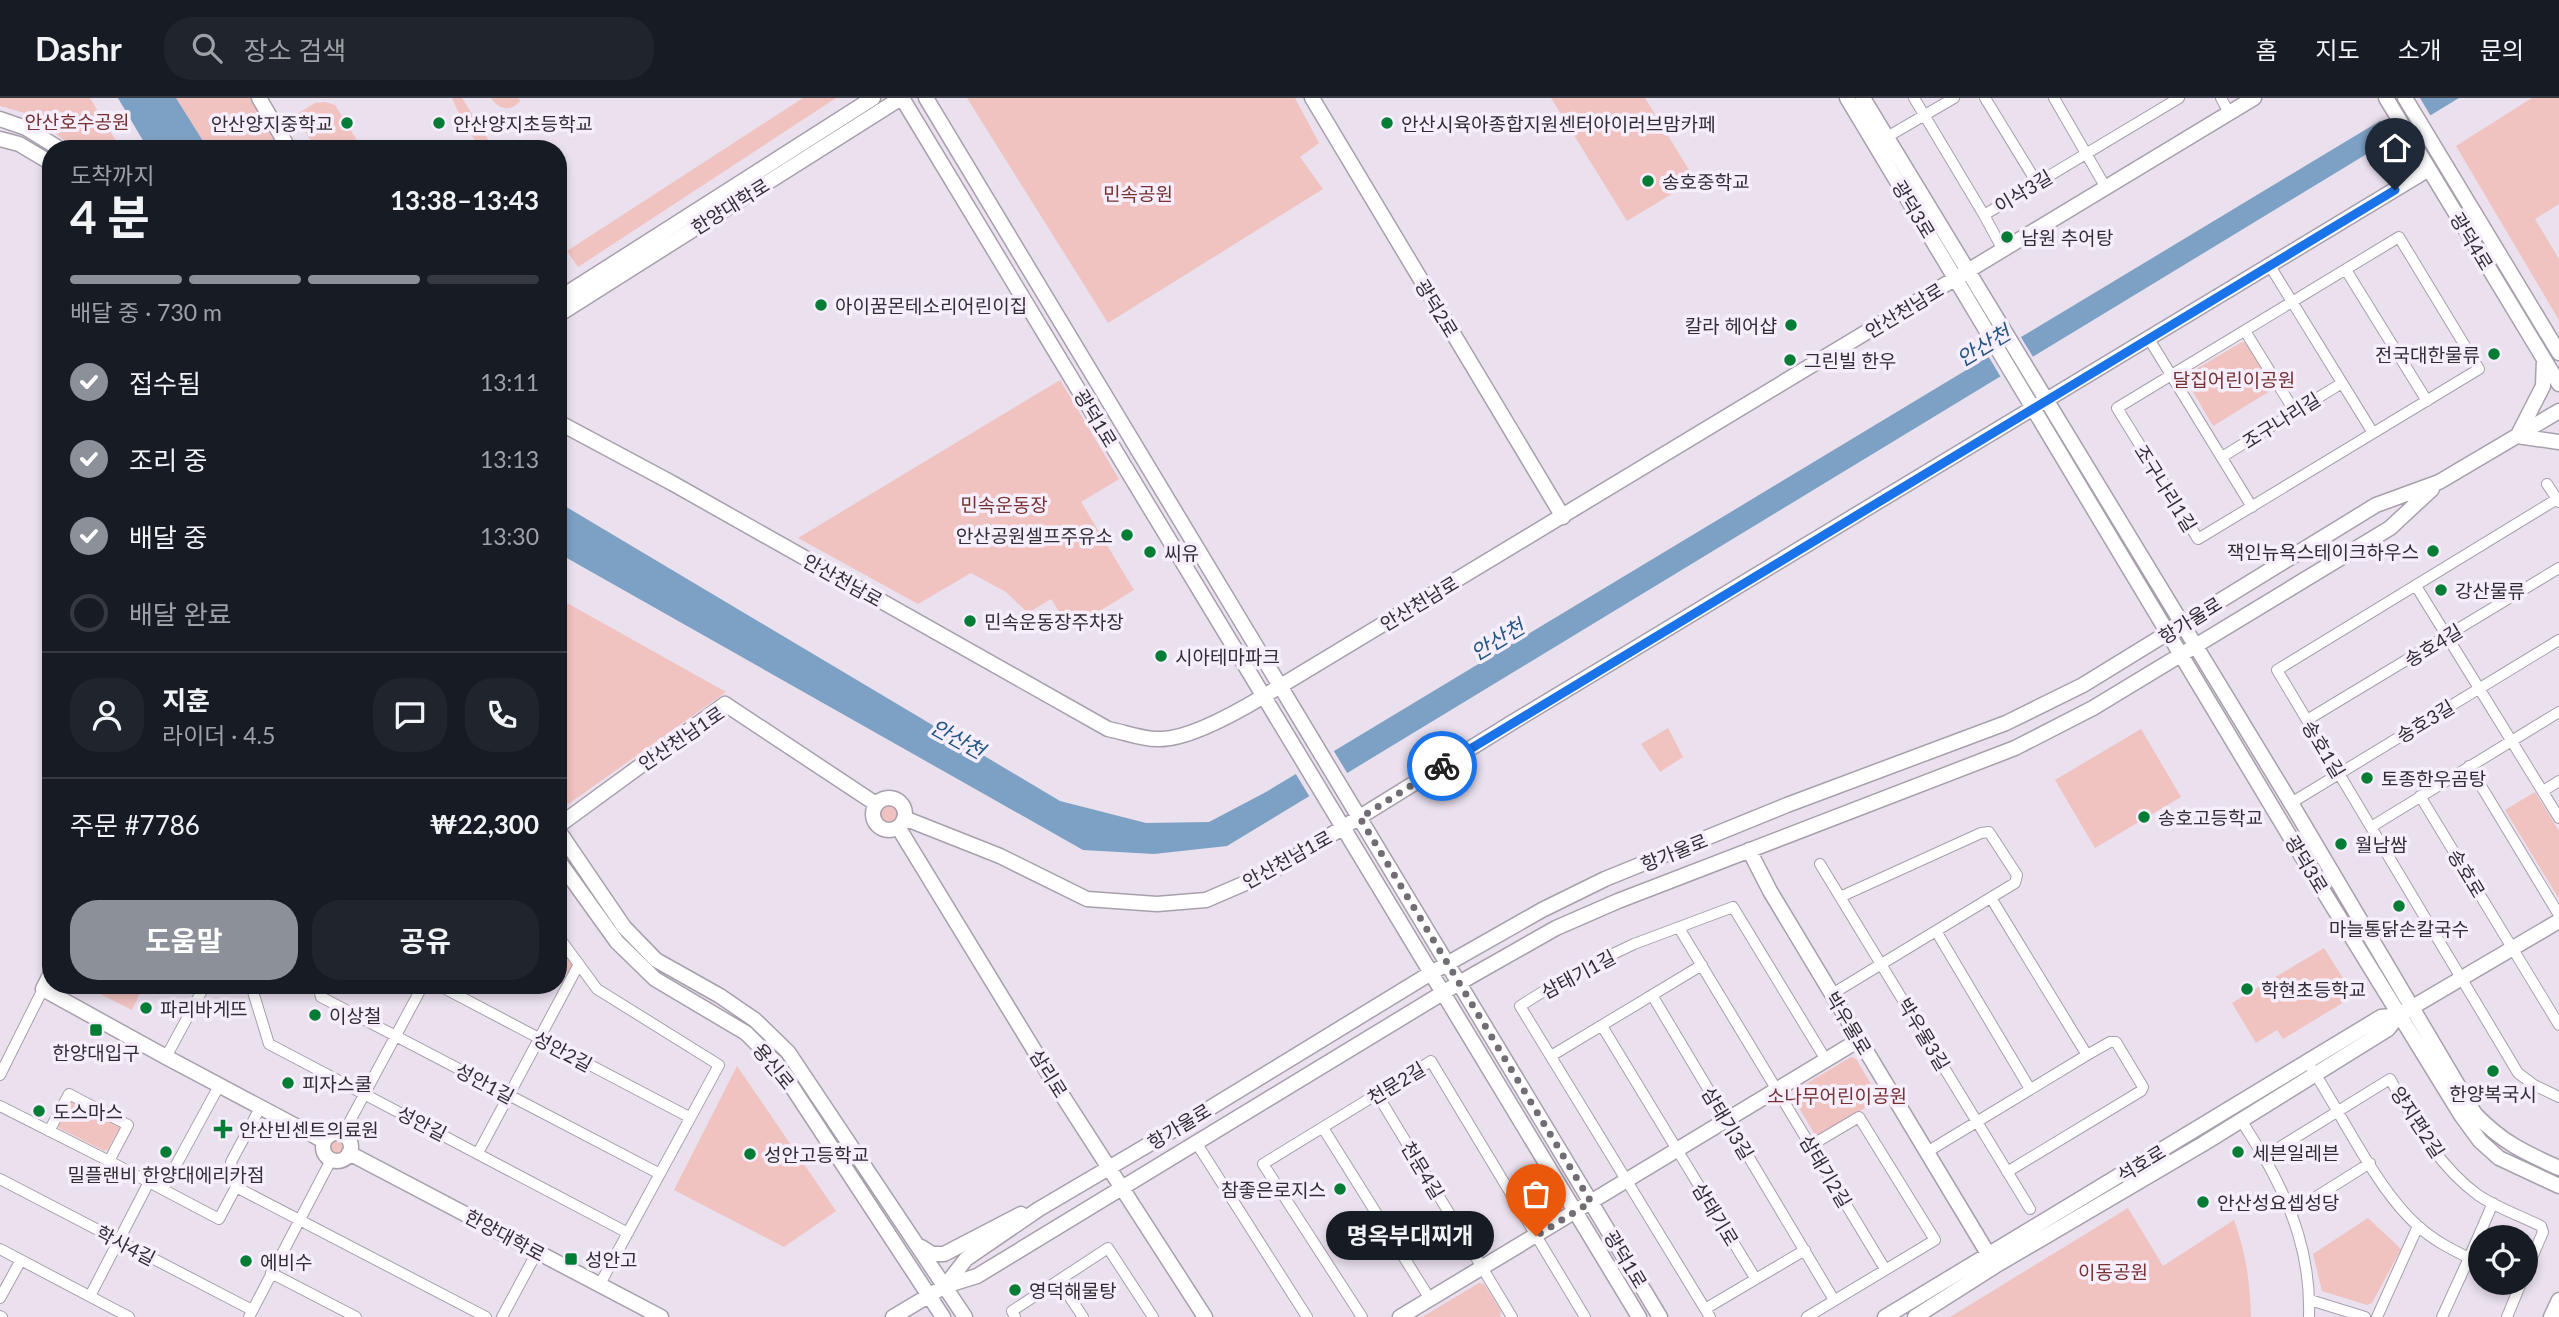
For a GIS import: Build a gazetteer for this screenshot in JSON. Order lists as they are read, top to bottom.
{
  "streets": {
    "street": [
      "이삭3길",
      "한양대학로",
      "광덕3로",
      "광덕4로",
      "광덕2로",
      "안산천남로",
      "광덕1로",
      "조구나리길",
      "조구나리1길",
      "항가울로",
      "송호4길",
      "송호3길",
      "안산천남1로",
      "송호1길",
      "송호로",
      "삼태기1길",
      "박우물로",
      "박우물3길",
      "성안2길",
      "용신로",
      "삼리로",
      "성안1길",
      "천문2길",
      "양지편2길",
      "성안길",
      "삼태기3길",
      "석호로",
      "천문4길",
      "삼태기2길",
      "삼태기로",
      "학사4길"
    ]
  },
  "crossings": [
    ["한양대학로", "광덕1로"],
    ["광덕3로", "안산천남로"],
    ["광덕3로", "항가울로"],
    ["광덕3로", "송호3길"],
    ["광덕3로", "안산천남1로"],
    ["광덕3로", "석호로"],
    ["광덕4로", "안산천남1로"],
    ["광덕2로", "안산천남로"],
    ["안산천남로", "광덕1로"],
    ["광덕1로", "항가울로"],
    ["광덕1로", "안산천남1로"],
    ["조구나리길", "조구나리1길"],
    ["조구나리길", "안산천남1로"],
    ["항가울로", "박우물로"],
    ["항가울로", "용신로"],
    ["항가울로", "삼리로"],
    ["송호4길", "송호1길"],
    ["송호3길", "송호1길"],
    ["안산천남1로", "삼리로"],
    ["삼태기1길", "삼태기2길"],
    ["박우물로", "석호로"],
    ["천문2길", "천문4길"]
  ],
  "water": ["안산천"],
  "parks": [
    "안산호수공원",
    "민속공원",
    "달집어린이공원",
    "민속운동장",
    "소나무어린이공원",
    "이동공원"
  ],
  "places": {
    "other": [
      "안산양지중학교",
      "안산양지초등학교",
      "안산시육아종합지원센터아이러브맘카페",
      "송호중학교",
      "남원 추어탕",
      "아이꿈몬테소리어린이집",
      "칼라 헤어샵",
      "전국대한물류",
      "그린빌 한우",
      "안산공원셀프주유소",
      "잭인뉴욕스테이크하우스",
      "씨유",
      "강산물류",
      "민속운동장주차장",
      "시아테마파크",
      "토종한우곰탕",
      "송호고등학교",
      "월남쌈",
      "마늘통닭손칼국수",
      "학현초등학교",
      "파리바게뜨",
      "이상철",
      "한양복국시",
      "피자스쿨",
      "도스마스",
      "밀플랜비 한양대에리카점",
      "세븐일레븐",
      "성안고등학교",
      "참좋은로지스",
      "안산성요셉성당",
      "명옥부대찌개",
      "에비수",
      "영덕해물탕"
    ],
    "transit": ["한양대입구", "성안고"],
    "health": ["안산빈센트의료원"]
  },
  "page": {
    "header": "Dashr",
    "search": "장소 검색",
    "nav": [
      "홈",
      "지도",
      "소개",
      "문의"
    ],
    "heading": ["4 분", "도착까지", "13:38–13:43"],
    "panel": [
      "지훈",
      "라이더 · 4.5",
      "주문 #7786",
      "₩22,300"
    ],
    "bar": "배달 중 · 730 m",
    "list": [
      ["접수됨", "13:11"],
      ["조리 중", "13:13"],
      ["배달 중", "13:30"],
      "배달 완료"
    ],
    "buttons": ["도움말", "공유"],
    "bubble": "명옥부대찌개"
  }
}
